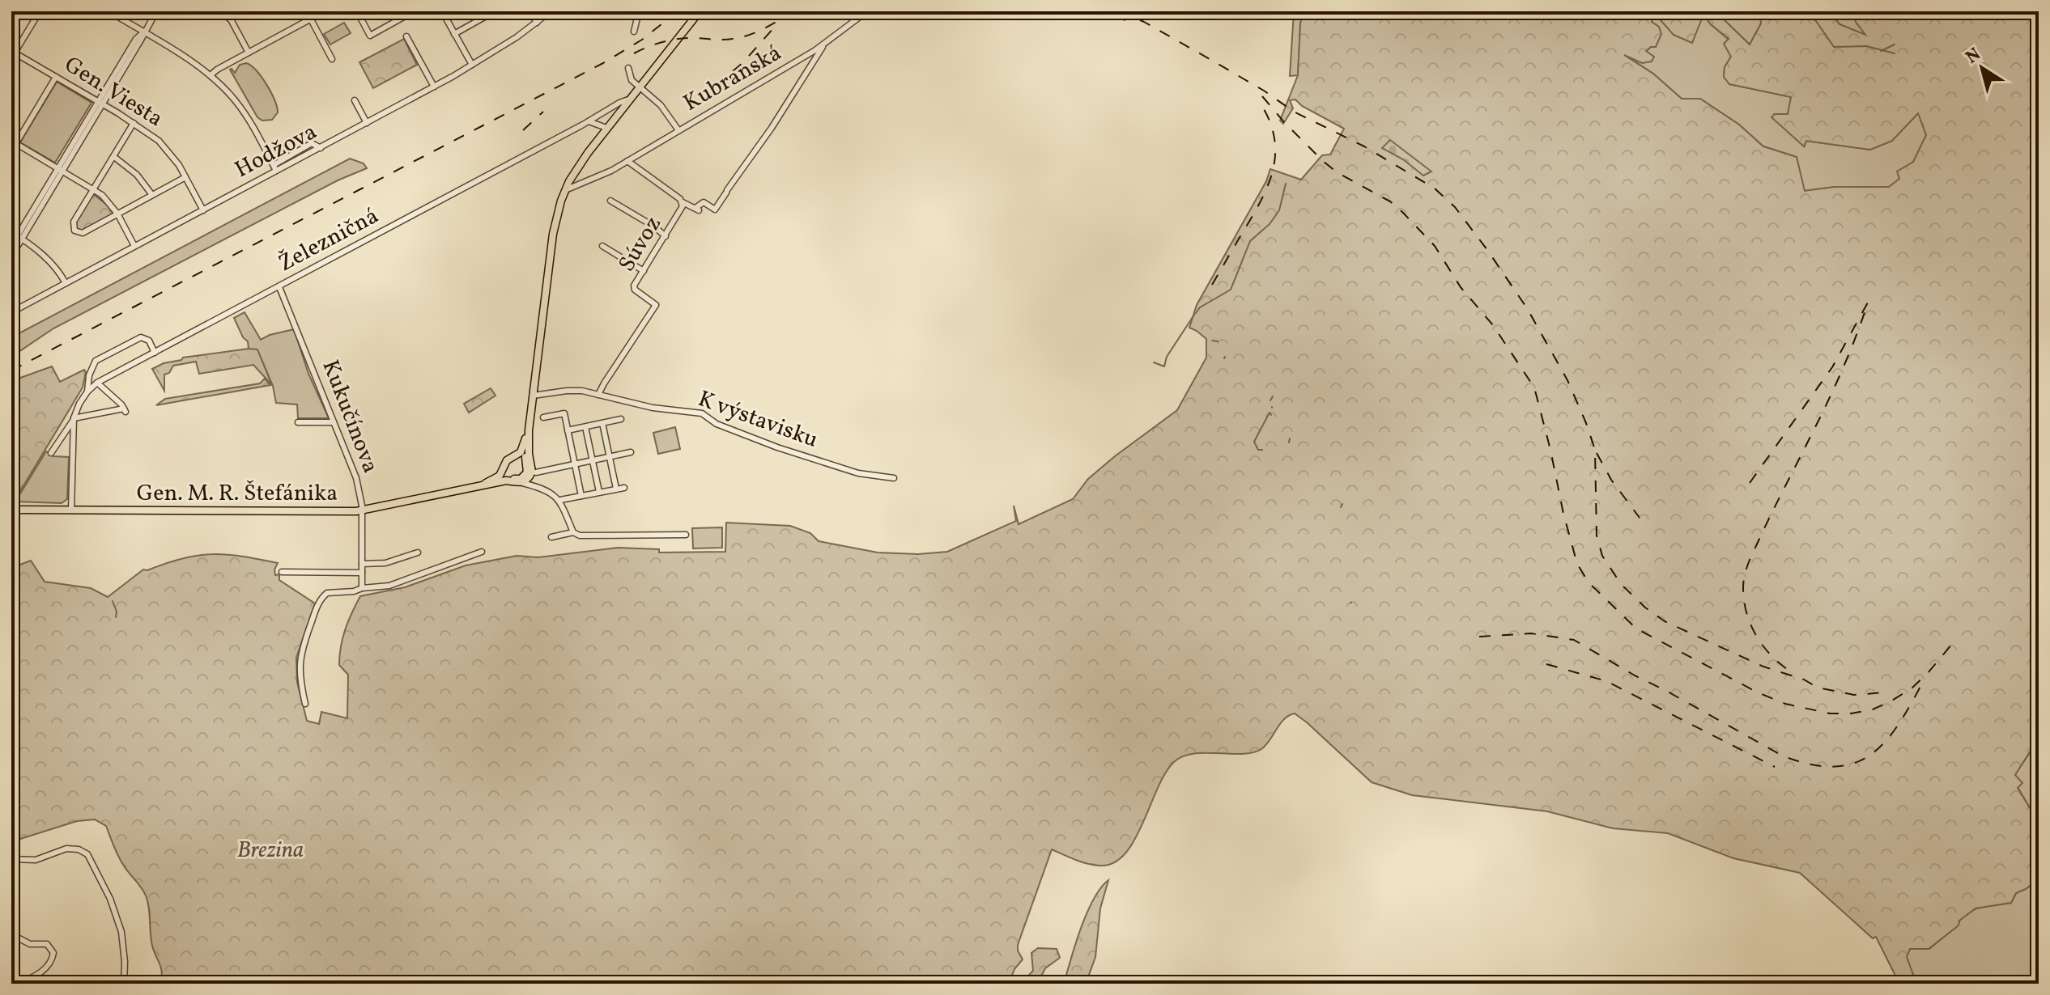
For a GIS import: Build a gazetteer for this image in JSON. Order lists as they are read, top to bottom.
{
  "streets": {
    "main road": ["Gen. M. R. Štefánika"],
    "street": [
      "Kubranská",
      "Gen. Viesta",
      "Hodžova",
      "Železničná",
      "Súvoz",
      "Kukučínova",
      "K výstavisku"
    ]
  },
  "crossings": [
    ["Kubranská", "Súvoz"],
    ["Gen. Viesta", "Hodžova"],
    ["Železničná", "Kukučínova"],
    ["Súvoz", "K výstavisku"],
    ["Kukučínova", "Gen. M. R. Štefánika"]
  ],
  "parks": ["Brezina"],
  "north": "top left"
}
